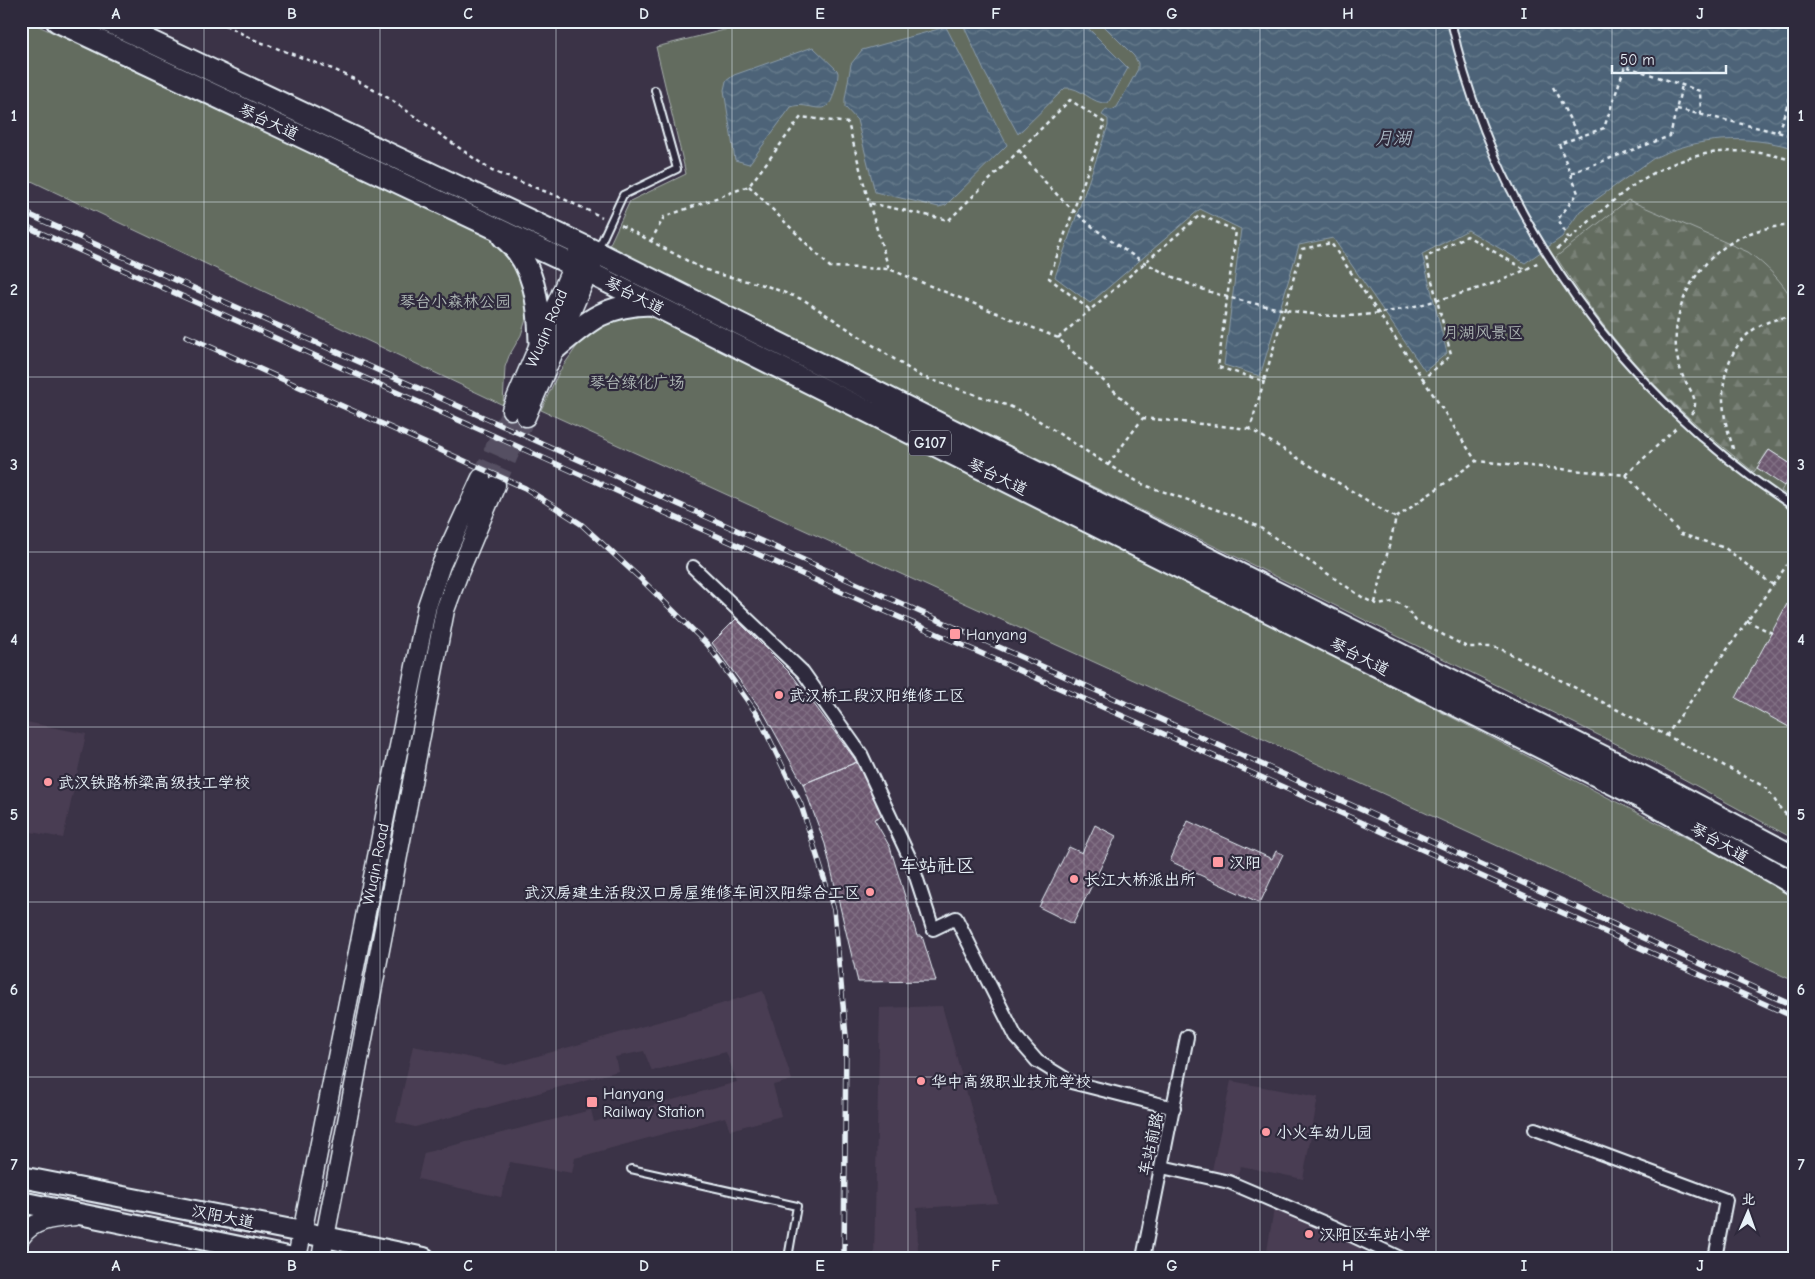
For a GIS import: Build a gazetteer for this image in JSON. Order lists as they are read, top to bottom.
{
  "streets": {
    "highway": ["琴台大道", "G107"],
    "main road": ["Wuqin Road", "汉阳大道"],
    "street": ["车站前路"]
  },
  "crossings": [
    ["琴台大道", "Wuqin Road"],
    ["Wuqin Road", "汉阳大道"]
  ],
  "districts": ["车站社区"],
  "water": ["月湖"],
  "parks": ["琴台小森林公园", "月湖风景区", "琴台绿化广场"],
  "places": {
    "transit": ["Hanyang", "汉阳", "Hanyang Railway Station"],
    "other": [
      "武汉桥工段汉阳维修工区",
      "武汉铁路桥梁高级技工学校",
      "长江大桥派出所",
      "武汉房建生活段汉口房屋维修车间汉阳综合工区",
      "华中高级职业技术学校",
      "小火车幼儿园",
      "汉阳区车站小学"
    ]
  },
  "scale_bar": "50 m",
  "north": "top",
  "grid": {
    "columns": [
      "A",
      "B",
      "C",
      "D",
      "E",
      "F",
      "G",
      "H",
      "I",
      "J"
    ],
    "rows": [
      "1",
      "2",
      "3",
      "4",
      "5",
      "6",
      "7"
    ]
  }
}
